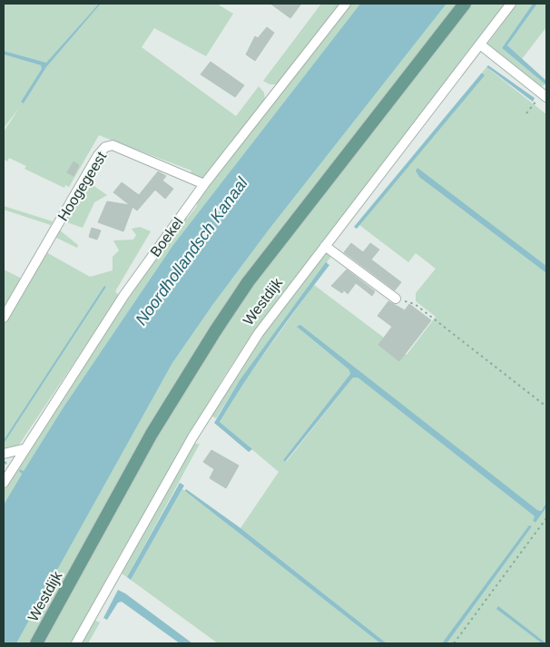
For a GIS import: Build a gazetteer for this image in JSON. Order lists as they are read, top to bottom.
{
  "streets": {
    "main road": ["Westdijk"],
    "street": ["Hoogegeest", "Boekel"]
  },
  "crossings": [
    ["Hoogegeest", "Boekel"]
  ],
  "water": ["Noordhollandsch Kanaal"]
}
